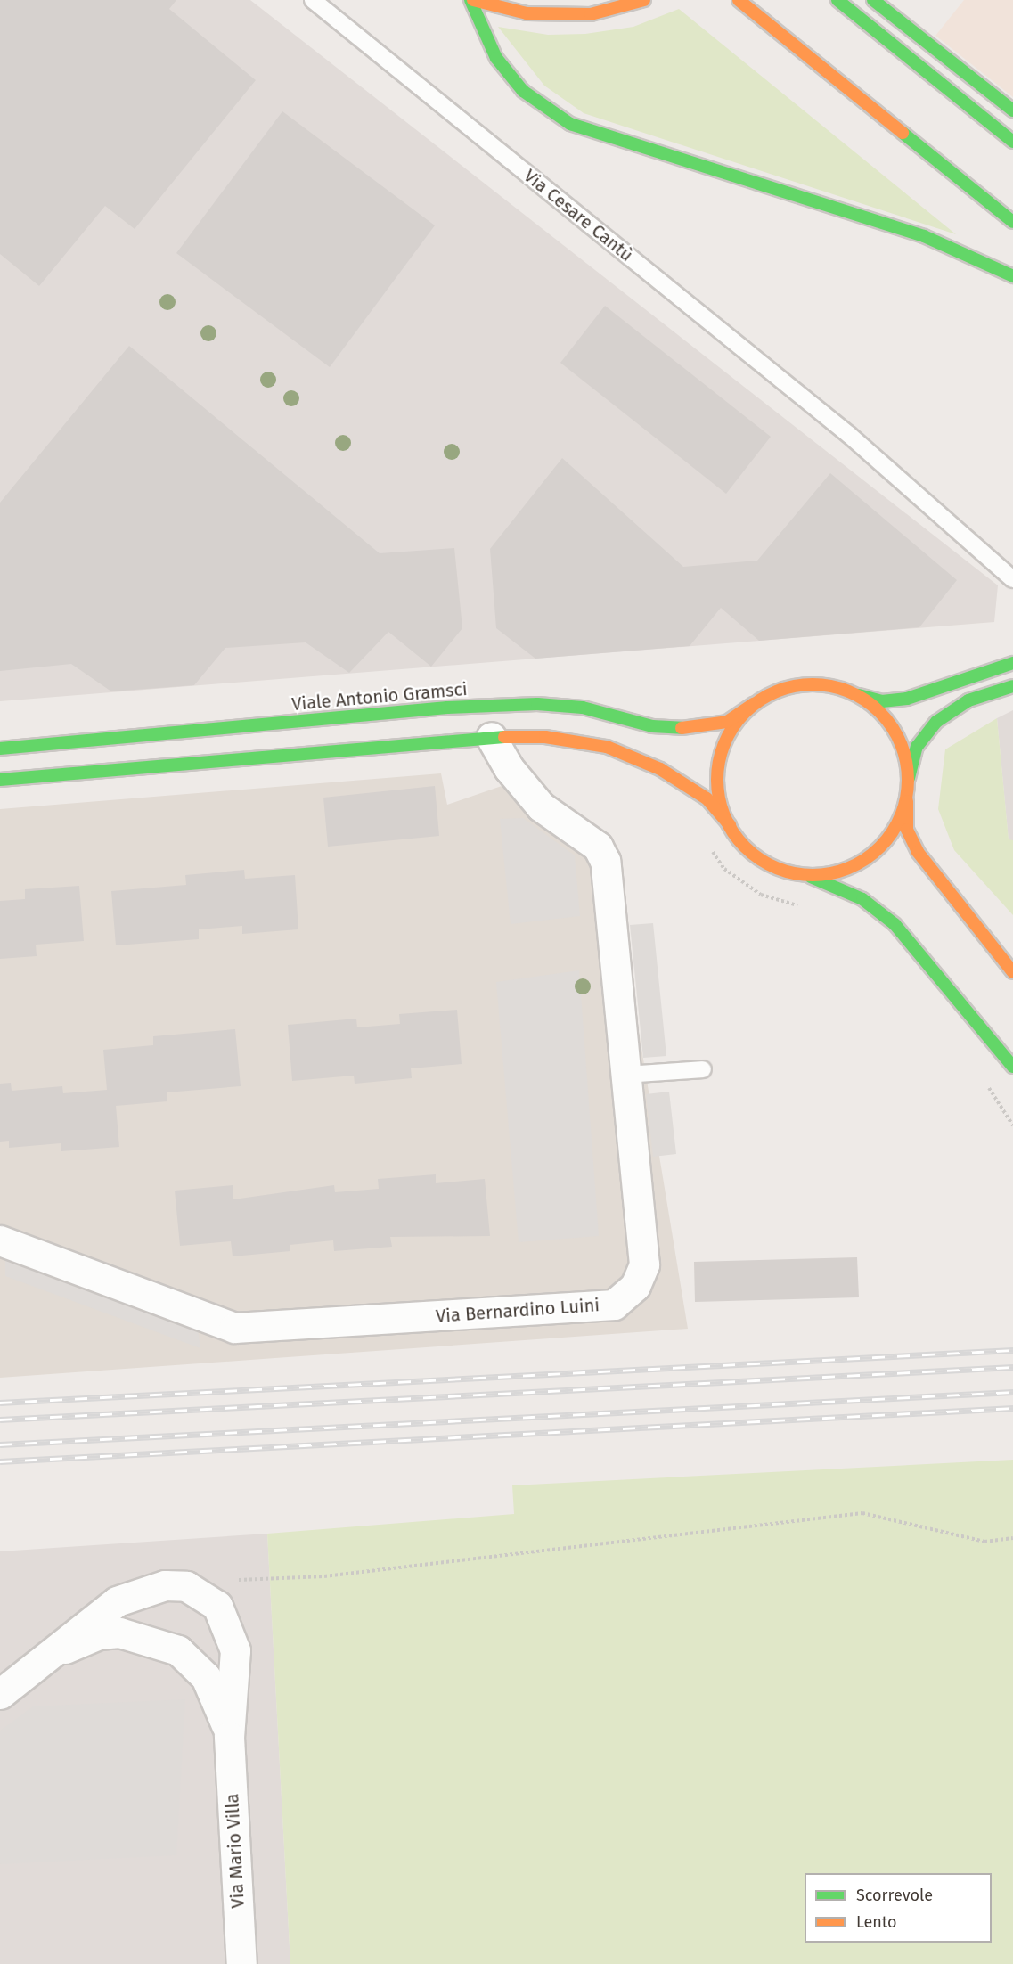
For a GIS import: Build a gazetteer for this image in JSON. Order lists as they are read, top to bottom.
{
  "streets": {
    "main road": ["Viale Antonio Gramsci"],
    "street": ["Via Bernardino Luini", "Via Mario Villa"],
    "lane": ["Via Cesare Cantù"]
  },
  "legend": ["Scorrevole", "Lento"]
}
